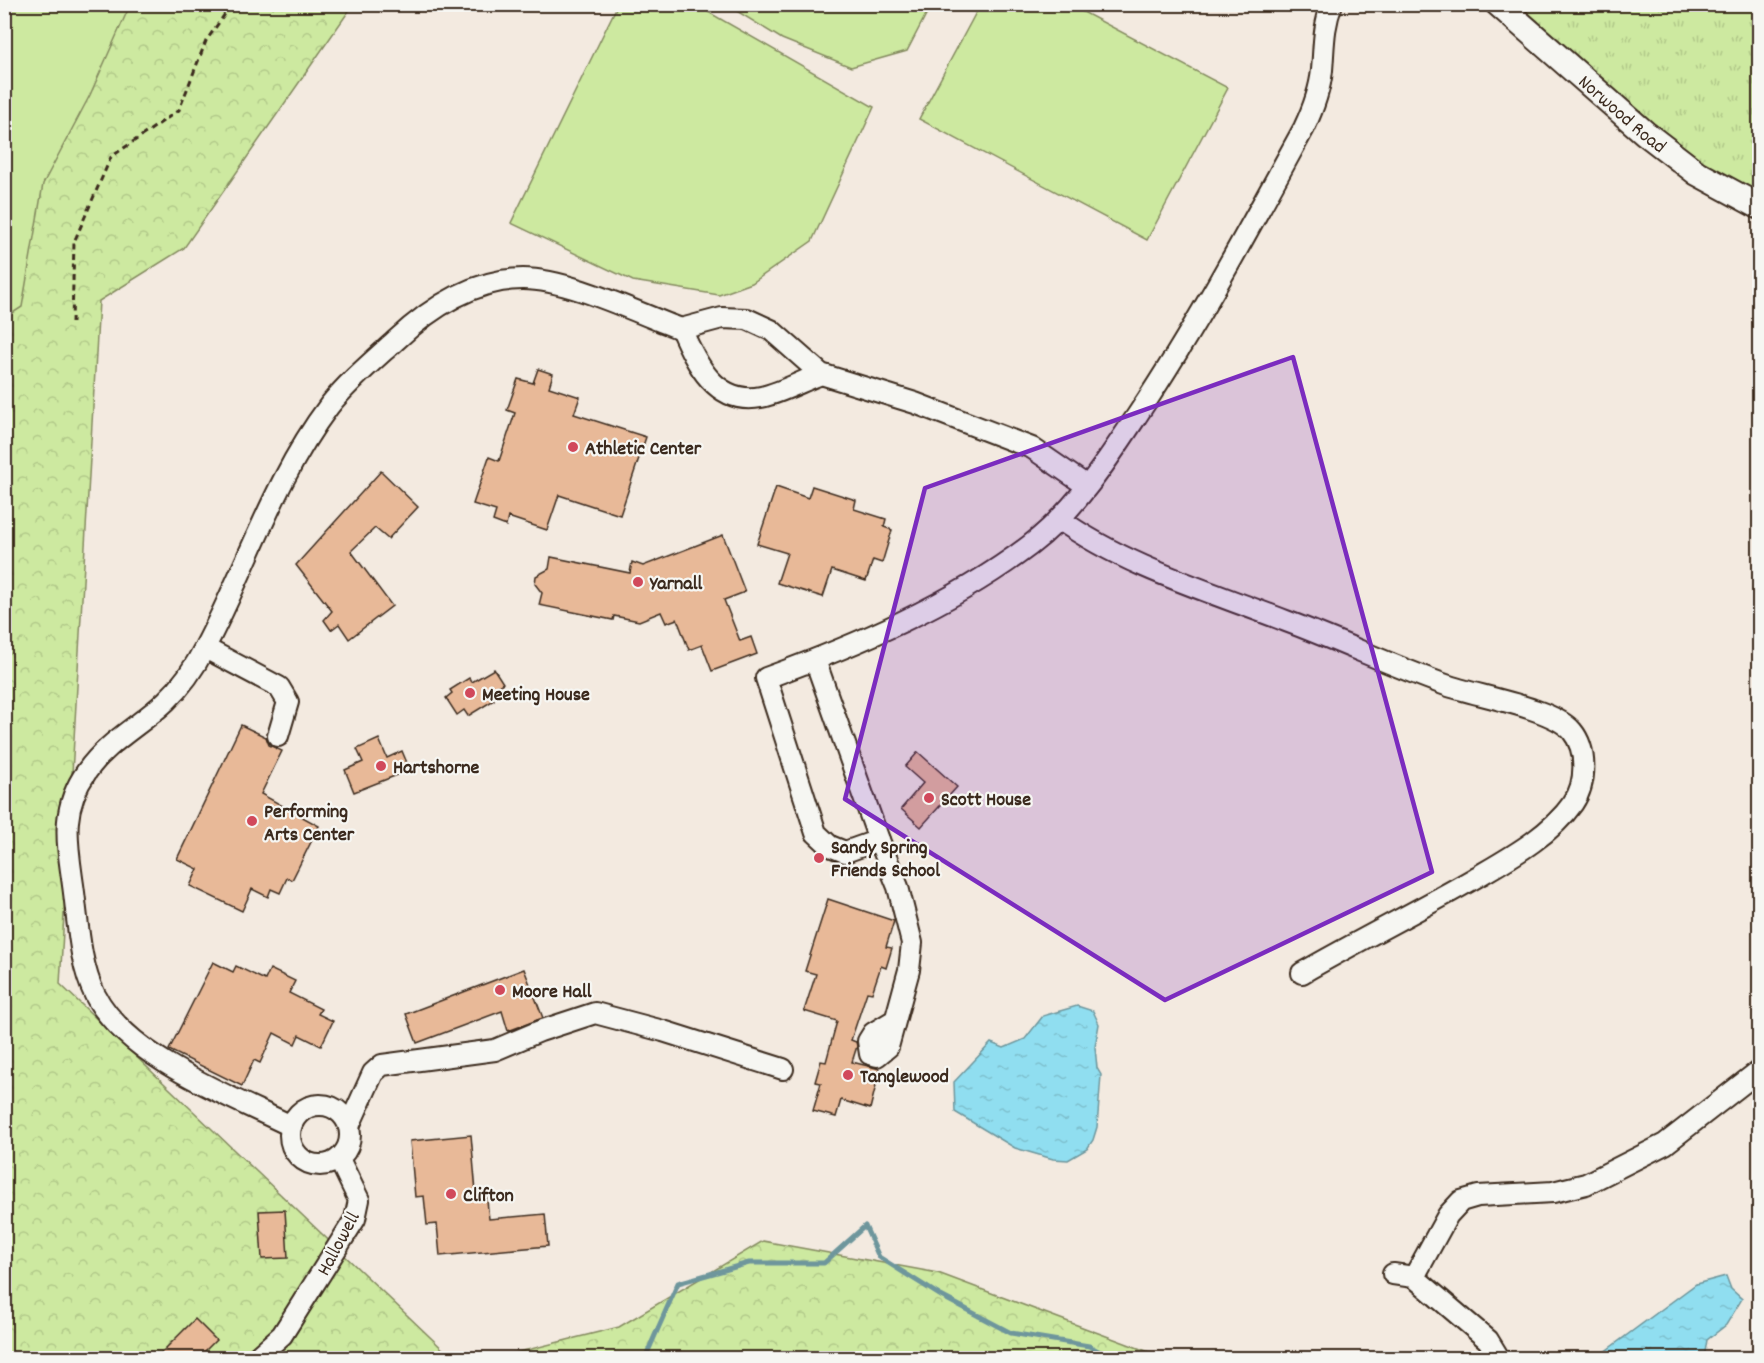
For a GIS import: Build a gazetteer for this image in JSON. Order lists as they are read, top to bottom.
{
  "streets": {
    "main road": ["Norwood Road"],
    "street": ["Hallowell"]
  },
  "places": [
    "Athletic Center",
    "Yarnall",
    "Meeting House",
    "Hartshorne",
    "Scott House",
    "Performing Arts Center",
    "Sandy Spring Friends School",
    "Moore Hall",
    "Tanglewood",
    "Clifton"
  ]
}
